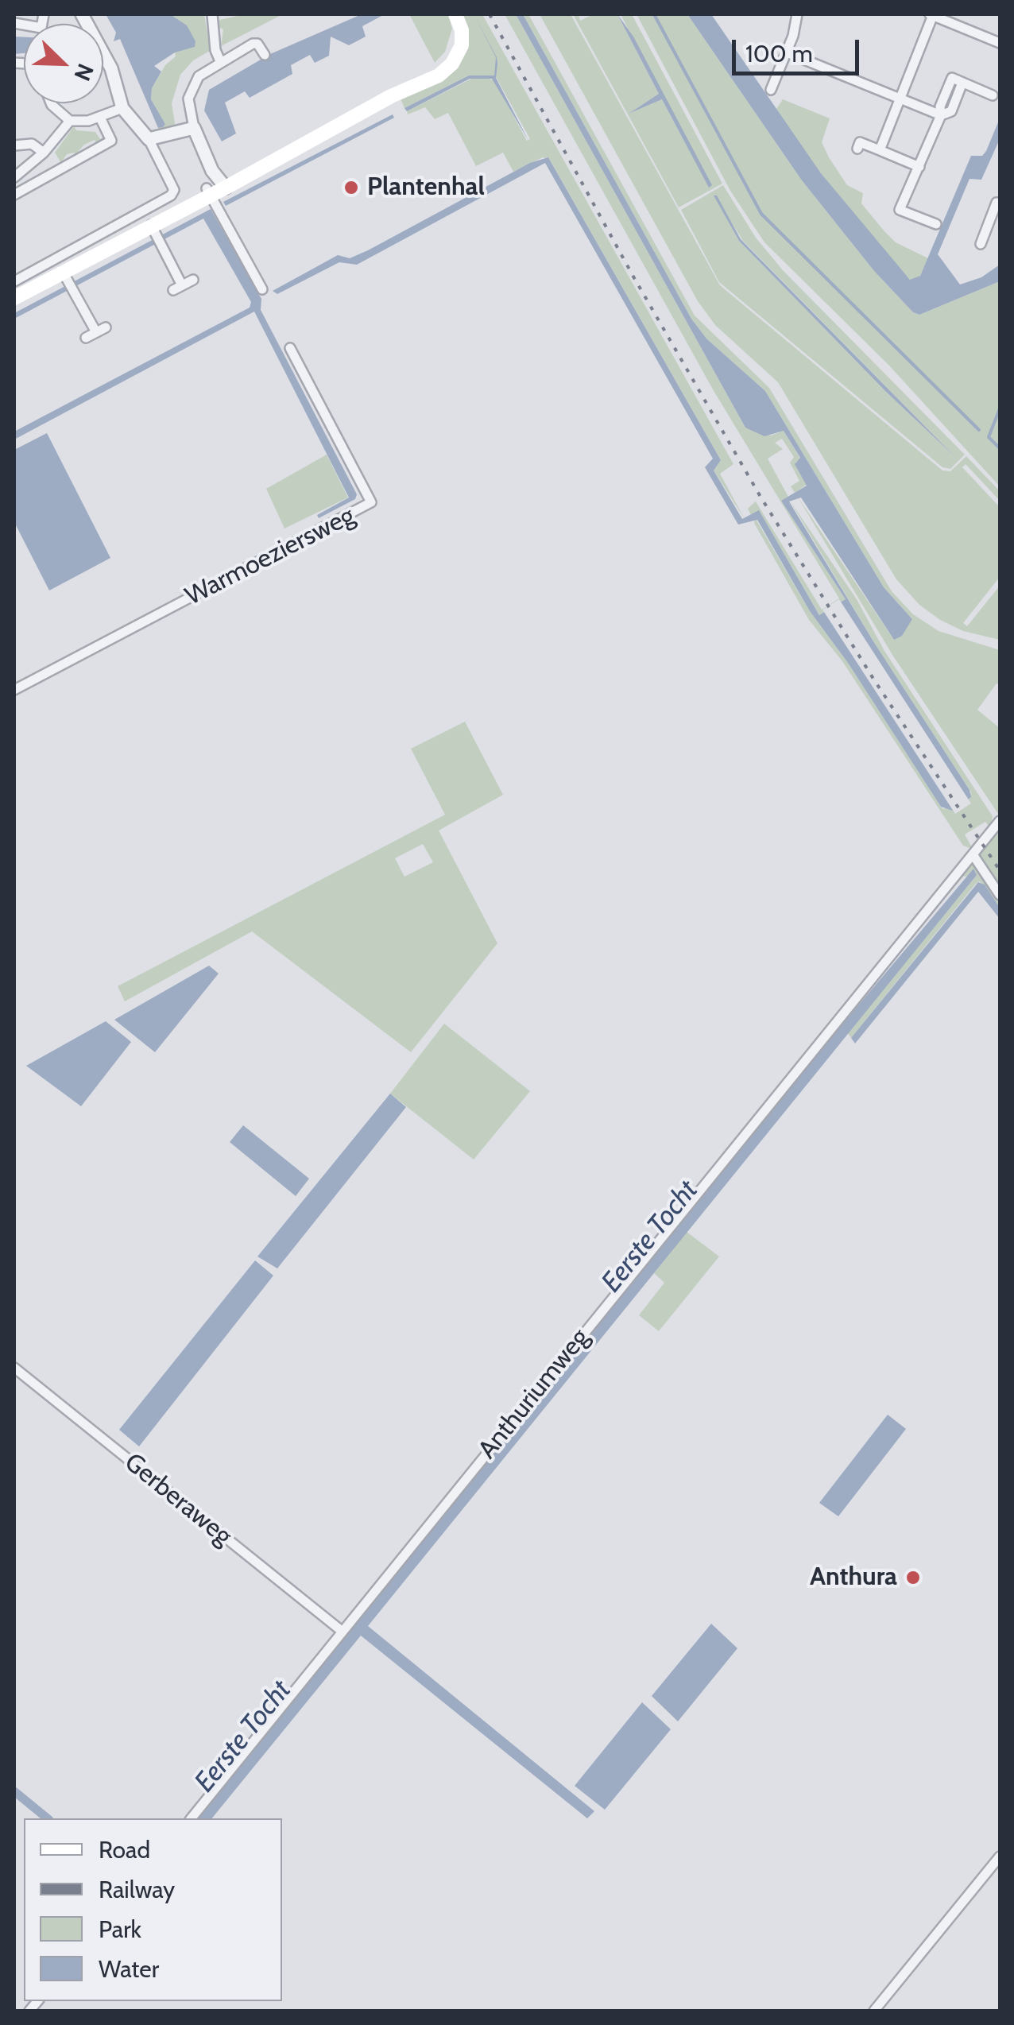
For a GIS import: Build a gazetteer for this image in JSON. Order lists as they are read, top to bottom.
{
  "streets": {
    "street": ["Warmoeziersweg", "Anthuriumweg", "Gerberaweg"]
  },
  "crossings": [
    ["Anthuriumweg", "Gerberaweg"]
  ],
  "water": ["Eerste Tocht"],
  "places": ["Plantenhal", "Anthura"],
  "legend": [
    "Road",
    "Railway",
    "Park",
    "Water"
  ],
  "scale_bar": "100 m",
  "north": "bottom right"
}
